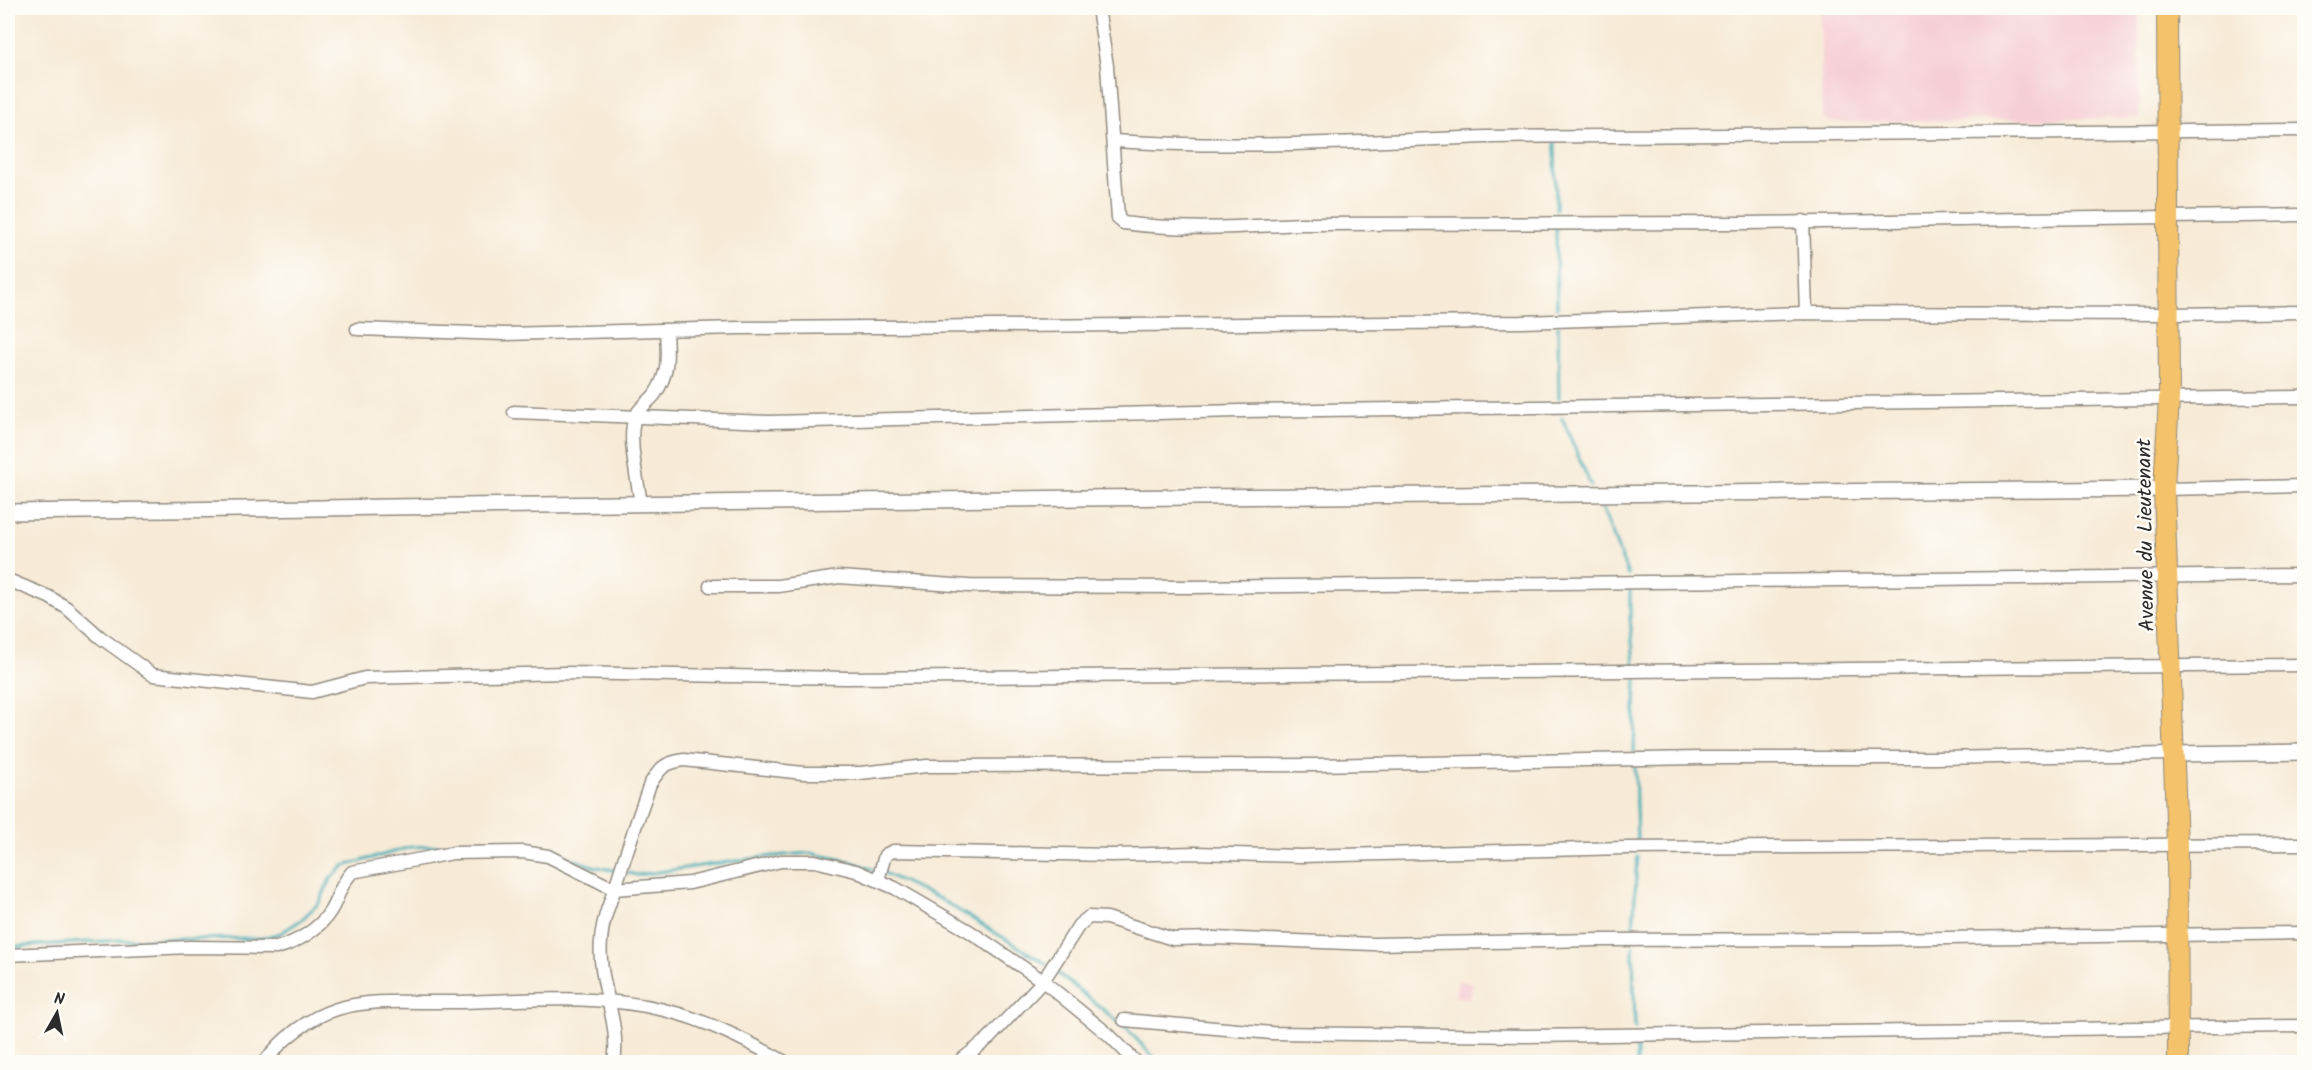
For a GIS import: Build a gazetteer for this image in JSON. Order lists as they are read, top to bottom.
{
  "streets": {
    "main road": ["Avenue du Lieutenant"]
  },
  "north": "top"
}
